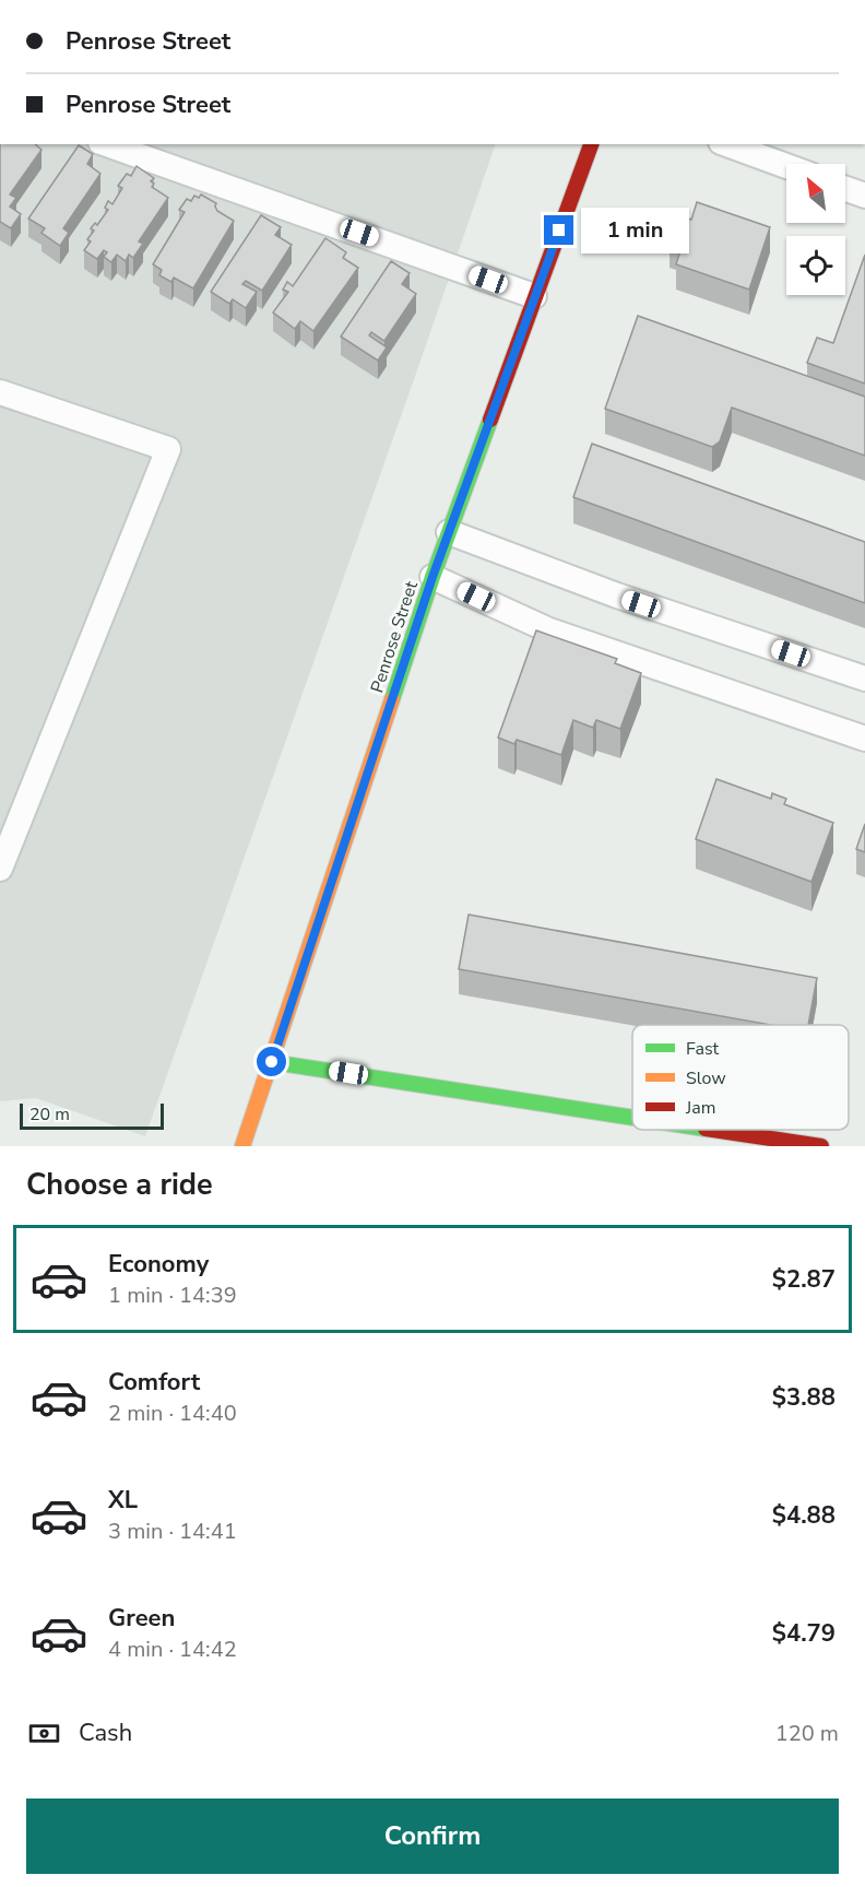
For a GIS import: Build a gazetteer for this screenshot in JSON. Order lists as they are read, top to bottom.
{
  "streets": {
    "main road": ["Penrose Street"]
  },
  "legend": ["Fast", "Slow", "Jam"],
  "scale_bar": "20 m",
  "north": "top left",
  "page": {
    "banner": ["Penrose Street", "Penrose Street"],
    "bubble": "1 min",
    "scale": "20 m",
    "heading": "Choose a ride",
    "list": [
      {
        "name": "Economy",
        "note": "1 min · 14:39",
        "value": "$2.87"
      },
      {
        "name": "Comfort",
        "note": "2 min · 14:40",
        "value": "$3.88"
      },
      {
        "name": "XL",
        "note": "3 min · 14:41",
        "value": "$4.88"
      },
      {
        "name": "Green",
        "note": "4 min · 14:42",
        "value": "$4.79"
      }
    ],
    "pay": ["Cash", "120 m"],
    "buttons": "Confirm"
  }
}
